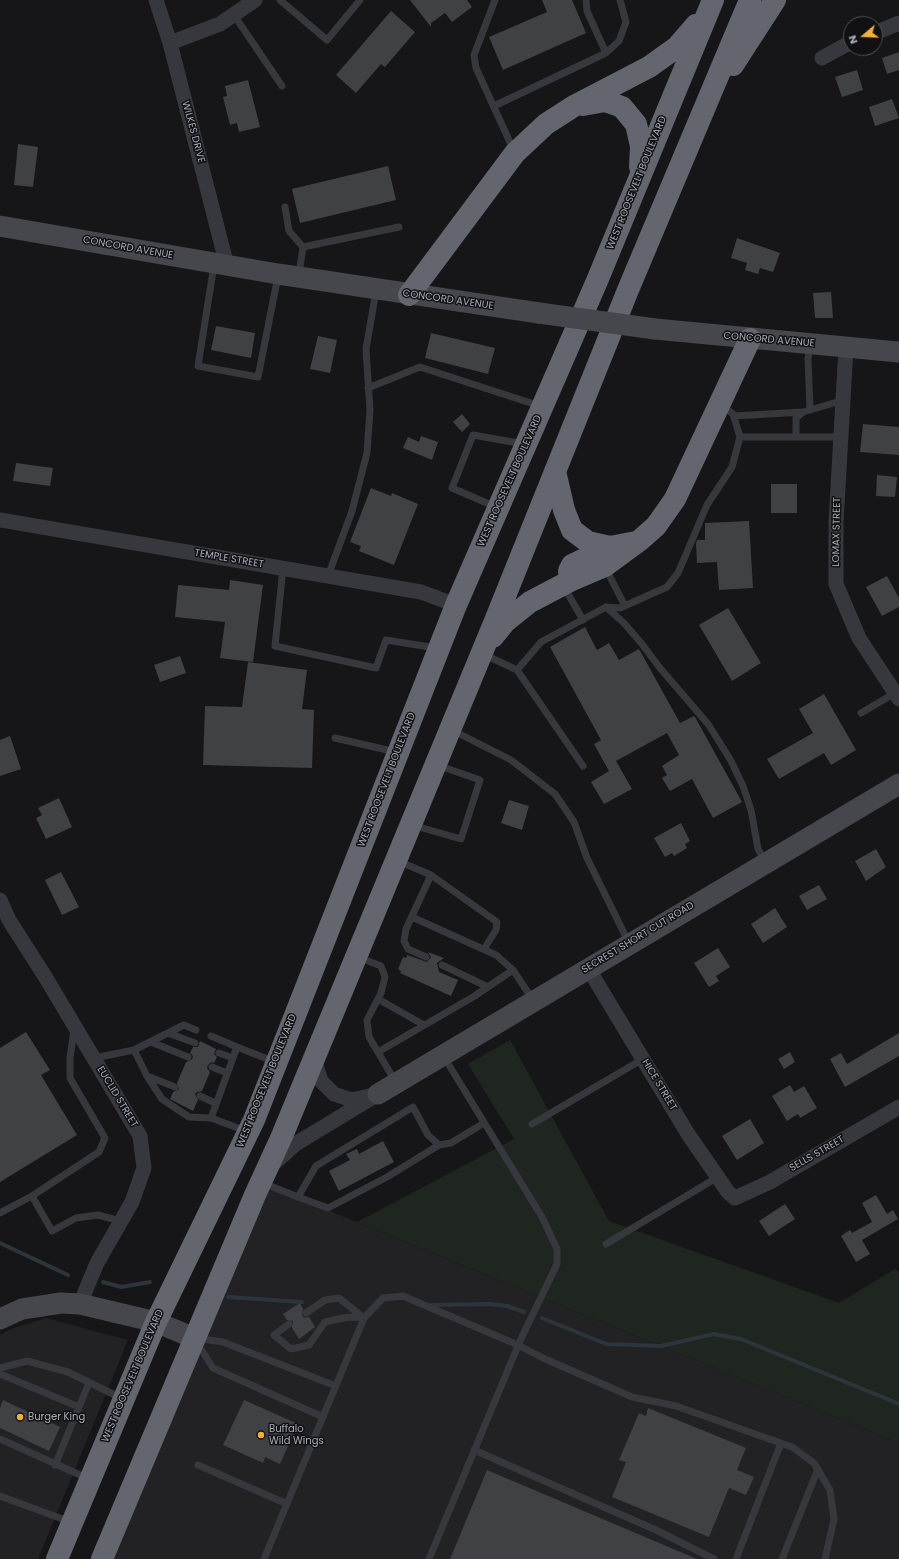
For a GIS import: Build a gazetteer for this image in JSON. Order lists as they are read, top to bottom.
{
  "streets": {
    "highway": ["WEST ROOSEVELT BOULEVARD"],
    "street": [
      "WILKES DRIVE",
      "CONCORD AVENUE",
      "LOMAX STREET",
      "TEMPLE STREET",
      "SECREST SHORT CUT ROAD",
      "HICE STREET",
      "EUCLID STREET",
      "SELLS STREET"
    ]
  },
  "crossings": [
    ["WILKES DRIVE", "CONCORD AVENUE"],
    ["WEST ROOSEVELT BOULEVARD", "TEMPLE STREET"],
    ["CONCORD AVENUE", "LOMAX STREET"],
    ["SECREST SHORT CUT ROAD", "HICE STREET"],
    ["HICE STREET", "SELLS STREET"]
  ],
  "places": ["Burger King", "Buffalo Wild Wings"],
  "north": "left"
}
